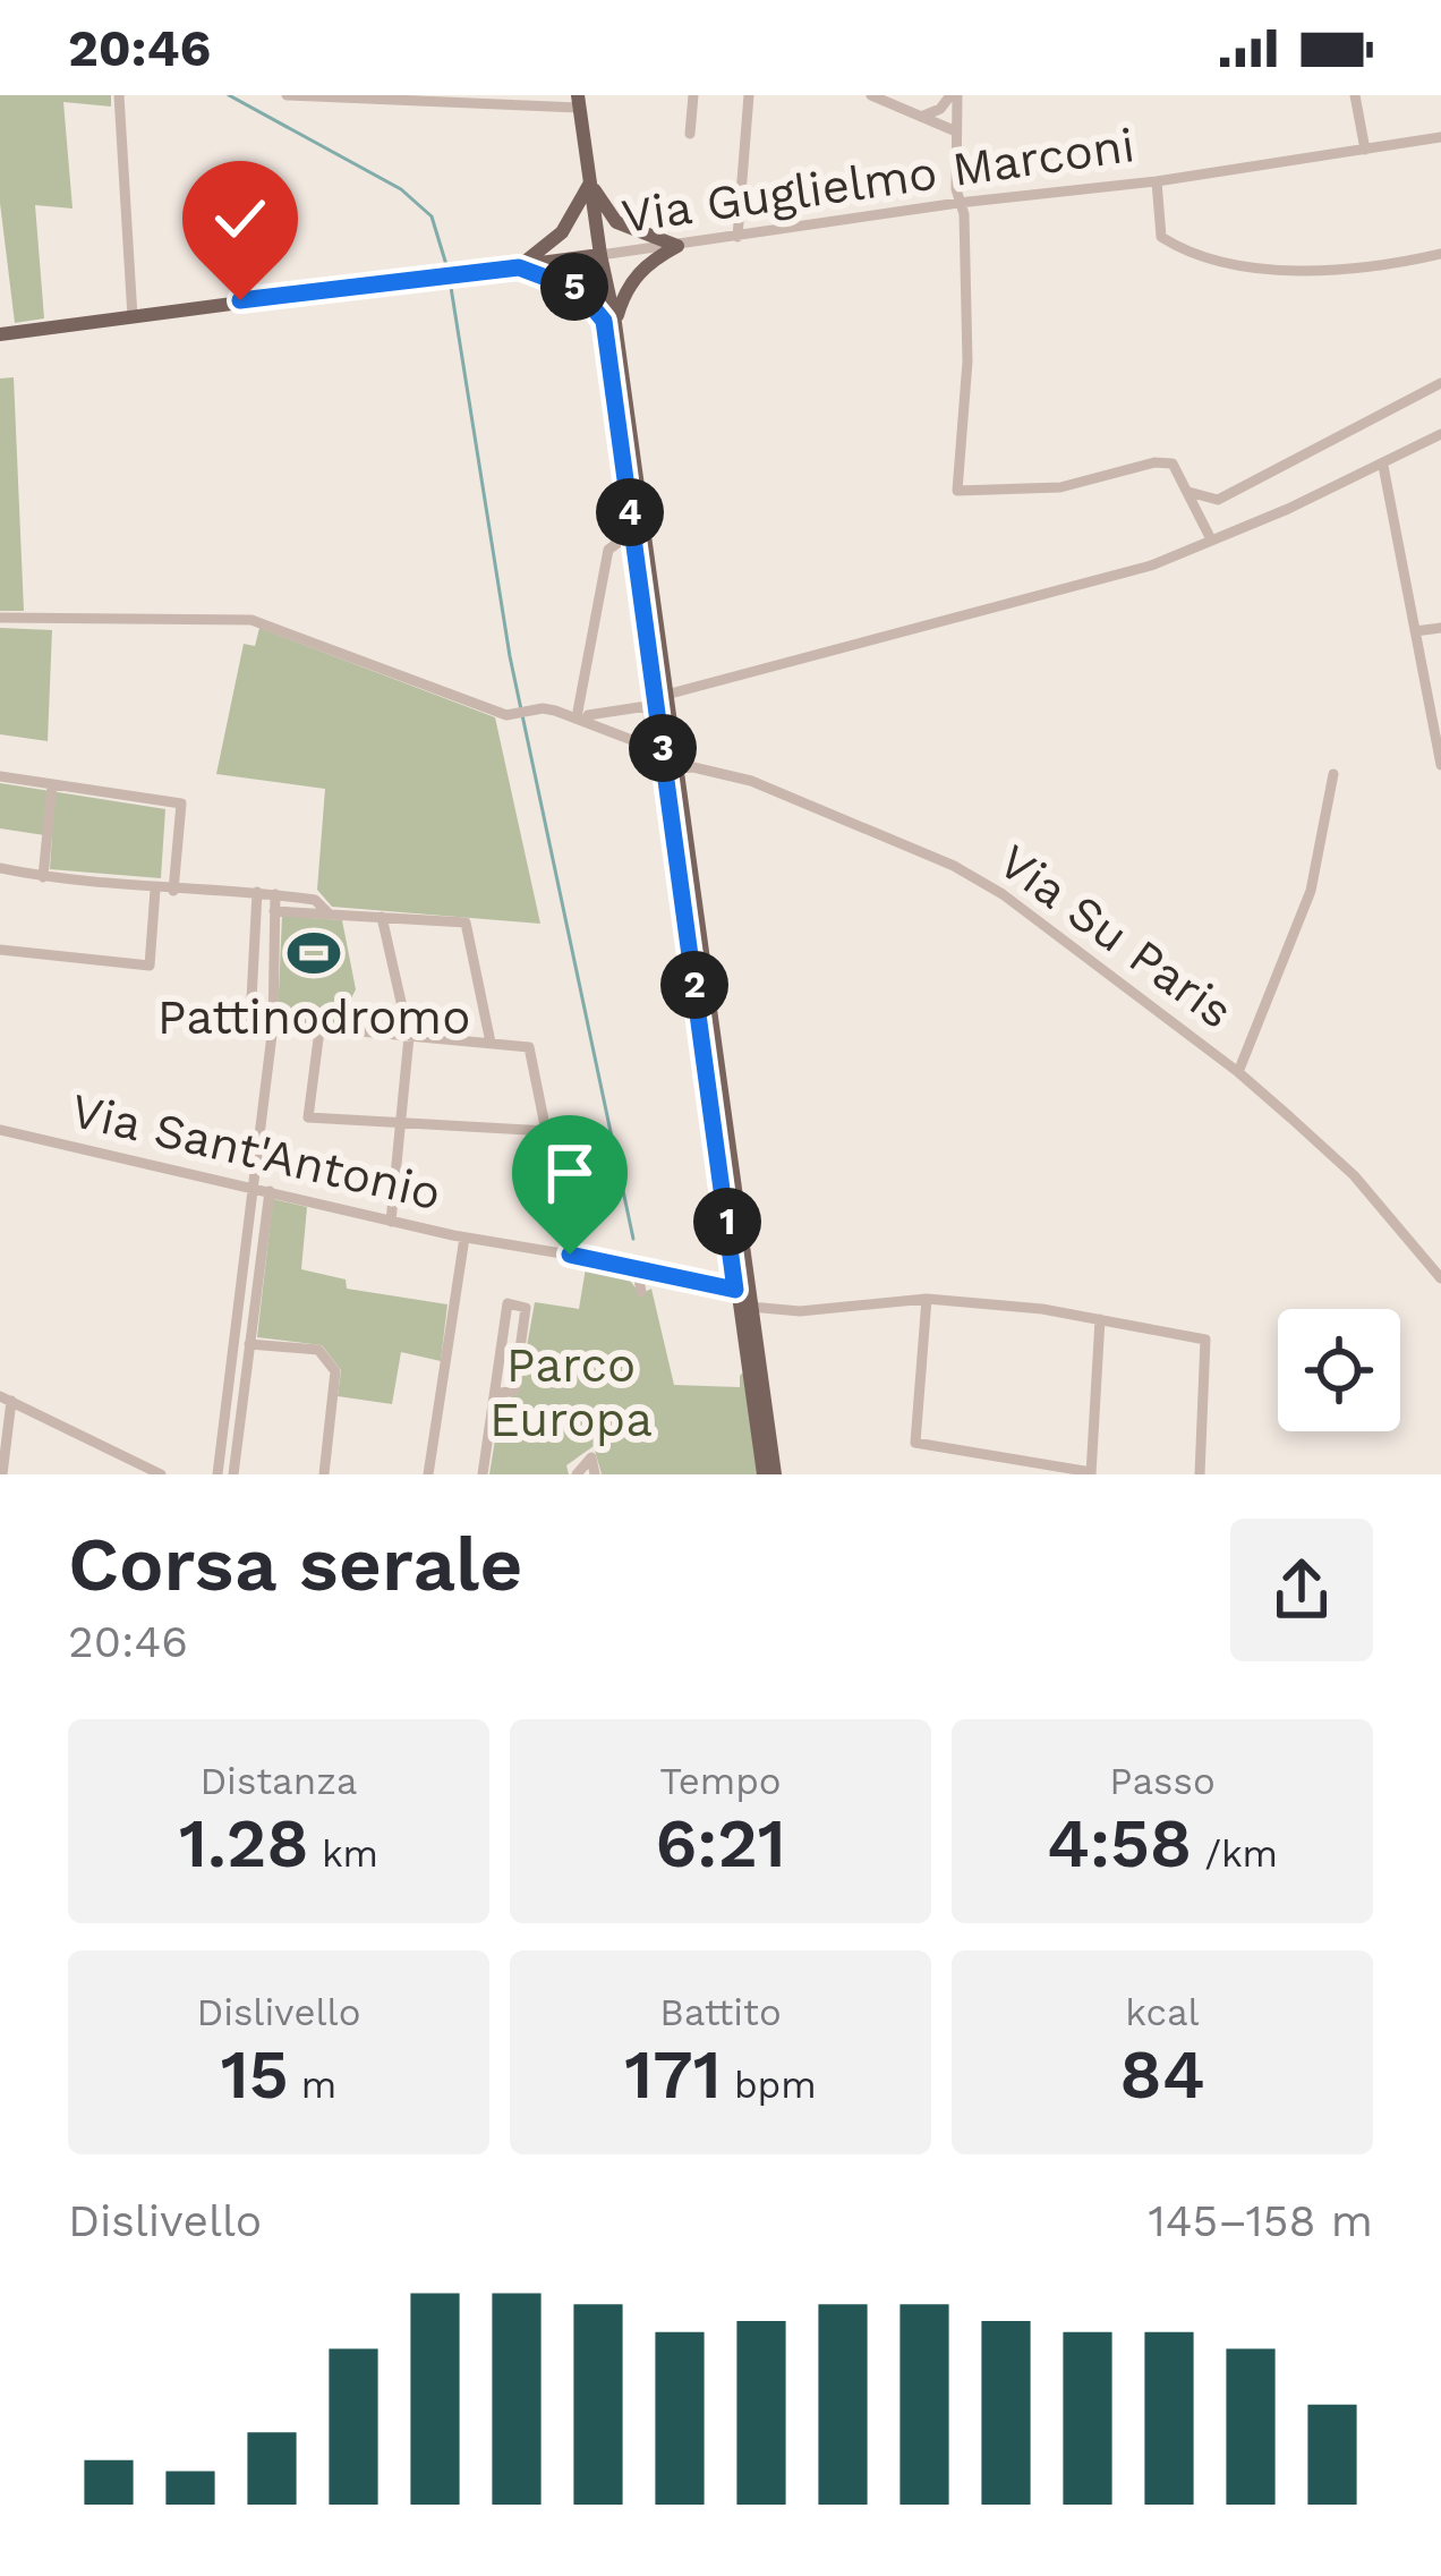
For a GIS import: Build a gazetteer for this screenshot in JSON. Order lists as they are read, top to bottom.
{
  "streets": {
    "main road": ["Via Guglielmo Marconi"],
    "street": ["Via Su Paris", "Via Sant'Antonio"]
  },
  "parks": ["Parco Europa"],
  "places": {
    "sports": ["Pattinodromo"]
  },
  "page": {
    "status": "20:46",
    "pins": [
      "5",
      "4",
      "3",
      "2",
      "1"
    ],
    "heading": ["Corsa serale", "20:46"],
    "stats": [
      ["Distanza", "1.28 km"],
      ["Tempo", "6:21"],
      ["Passo", "4:58 /km"],
      ["Dislivello", "15 m"],
      ["Battito", "171 bpm"],
      ["kcal", "84"]
    ],
    "chart": ["Dislivello", "145–158 m"]
  }
}
